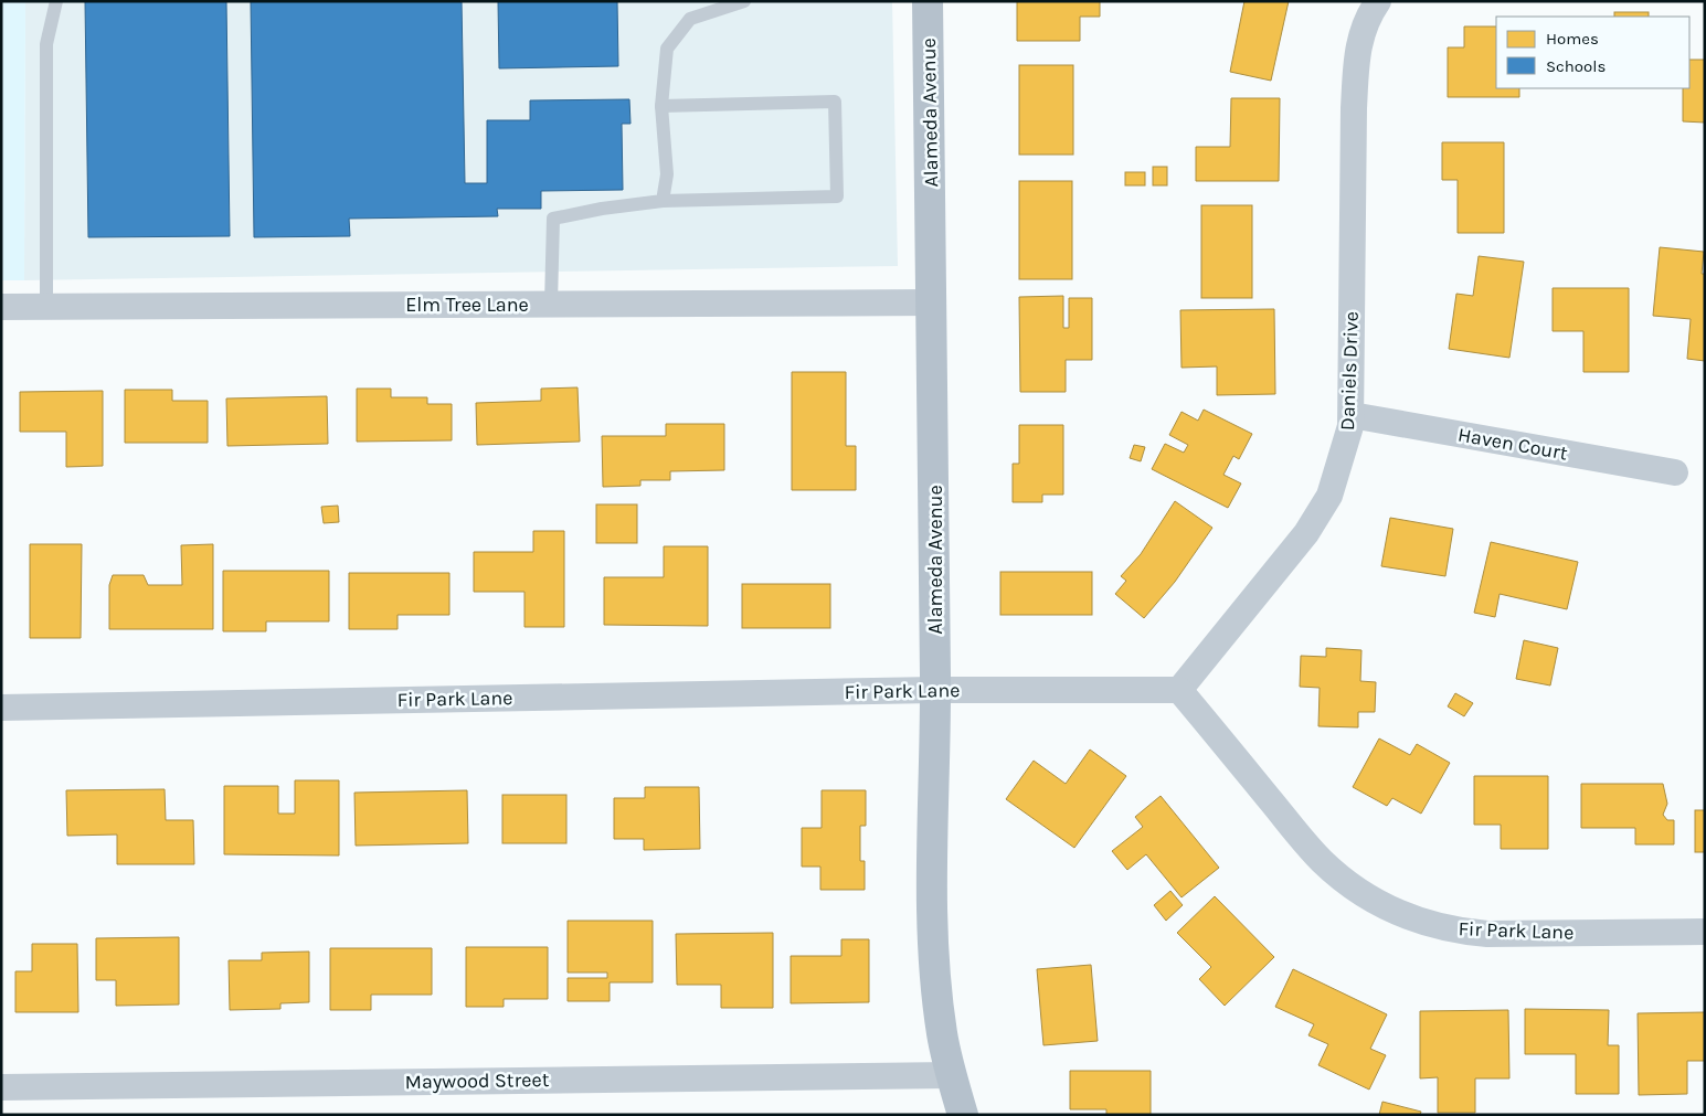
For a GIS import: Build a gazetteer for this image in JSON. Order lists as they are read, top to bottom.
{
  "streets": {
    "street": [
      "Alameda Avenue",
      "Elm Tree Lane",
      "Daniels Drive",
      "Haven Court",
      "Fir Park Lane",
      "Maywood Street"
    ]
  },
  "crossings": [
    ["Alameda Avenue", "Elm Tree Lane"],
    ["Alameda Avenue", "Fir Park Lane"],
    ["Alameda Avenue", "Maywood Street"],
    ["Daniels Drive", "Haven Court"],
    ["Daniels Drive", "Fir Park Lane"]
  ],
  "legend": ["Homes", "Schools"]
}
